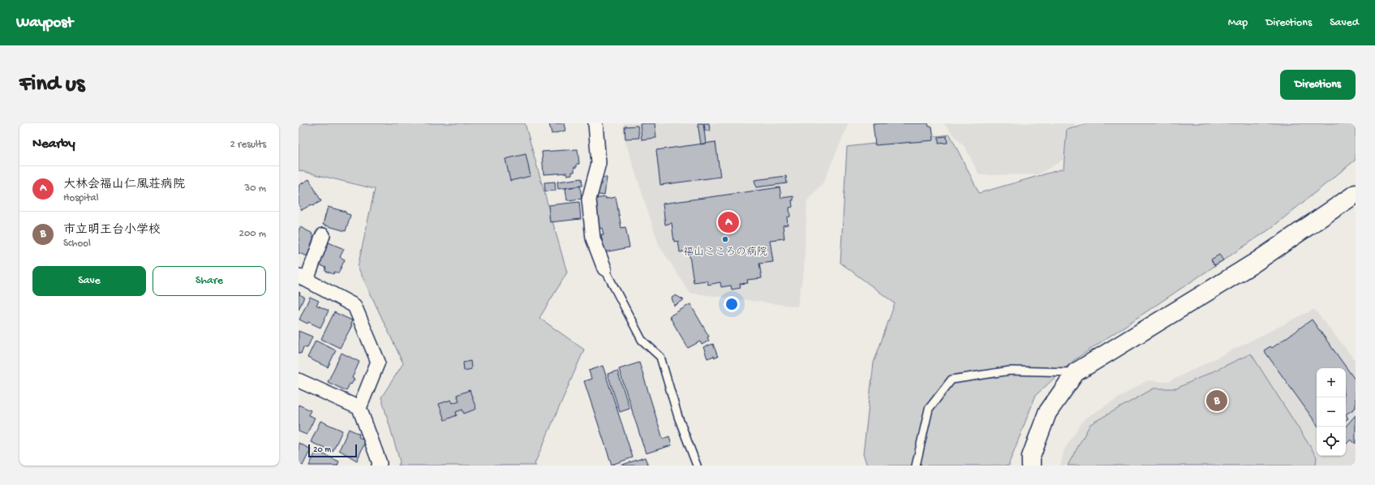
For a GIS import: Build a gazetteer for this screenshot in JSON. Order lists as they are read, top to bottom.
{
  "places": ["福山こころの病院"],
  "scale_bar": "20 m",
  "page": {
    "header": "Waypost",
    "nav": ["Map", "Directions", "Saved"],
    "buttons": [
      "Directions",
      ["Save", "Share"]
    ],
    "title": "Find us",
    "heading": ["Nearby", "2 results"],
    "list": [
      {
        "mark": "A",
        "name": "大林会福山仁風荘病院",
        "note": "Hospital",
        "value": "30 m"
      },
      {
        "mark": "B",
        "name": "市立明王台小学校",
        "note": "School",
        "value": "200 m"
      }
    ],
    "pins": ["A", "B"],
    "map_buttons": ["+", "−"],
    "scale": "20 m"
  }
}
